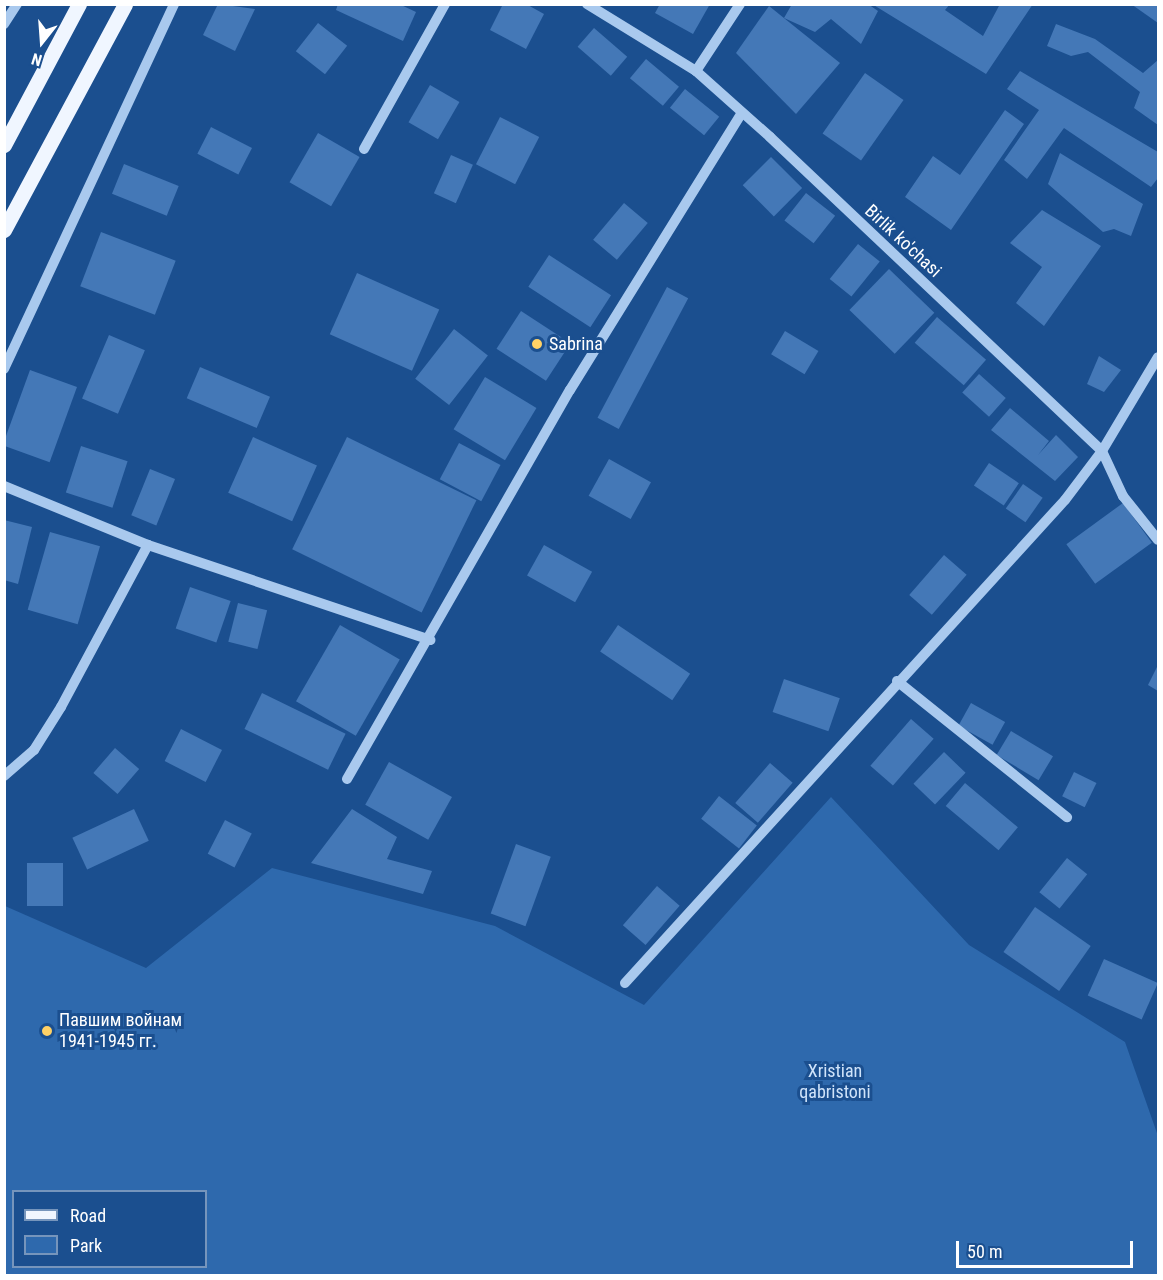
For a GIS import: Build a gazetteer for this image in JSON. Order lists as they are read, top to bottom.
{
  "streets": {
    "street": ["Birlik ko'chasi"]
  },
  "parks": ["Xristian qabristoni"],
  "places": ["Sabrina", "Павшим войнам 1941-1945 гг."],
  "legend": ["Road", "Park"],
  "scale_bar": "50 m",
  "north": "bottom"
}
